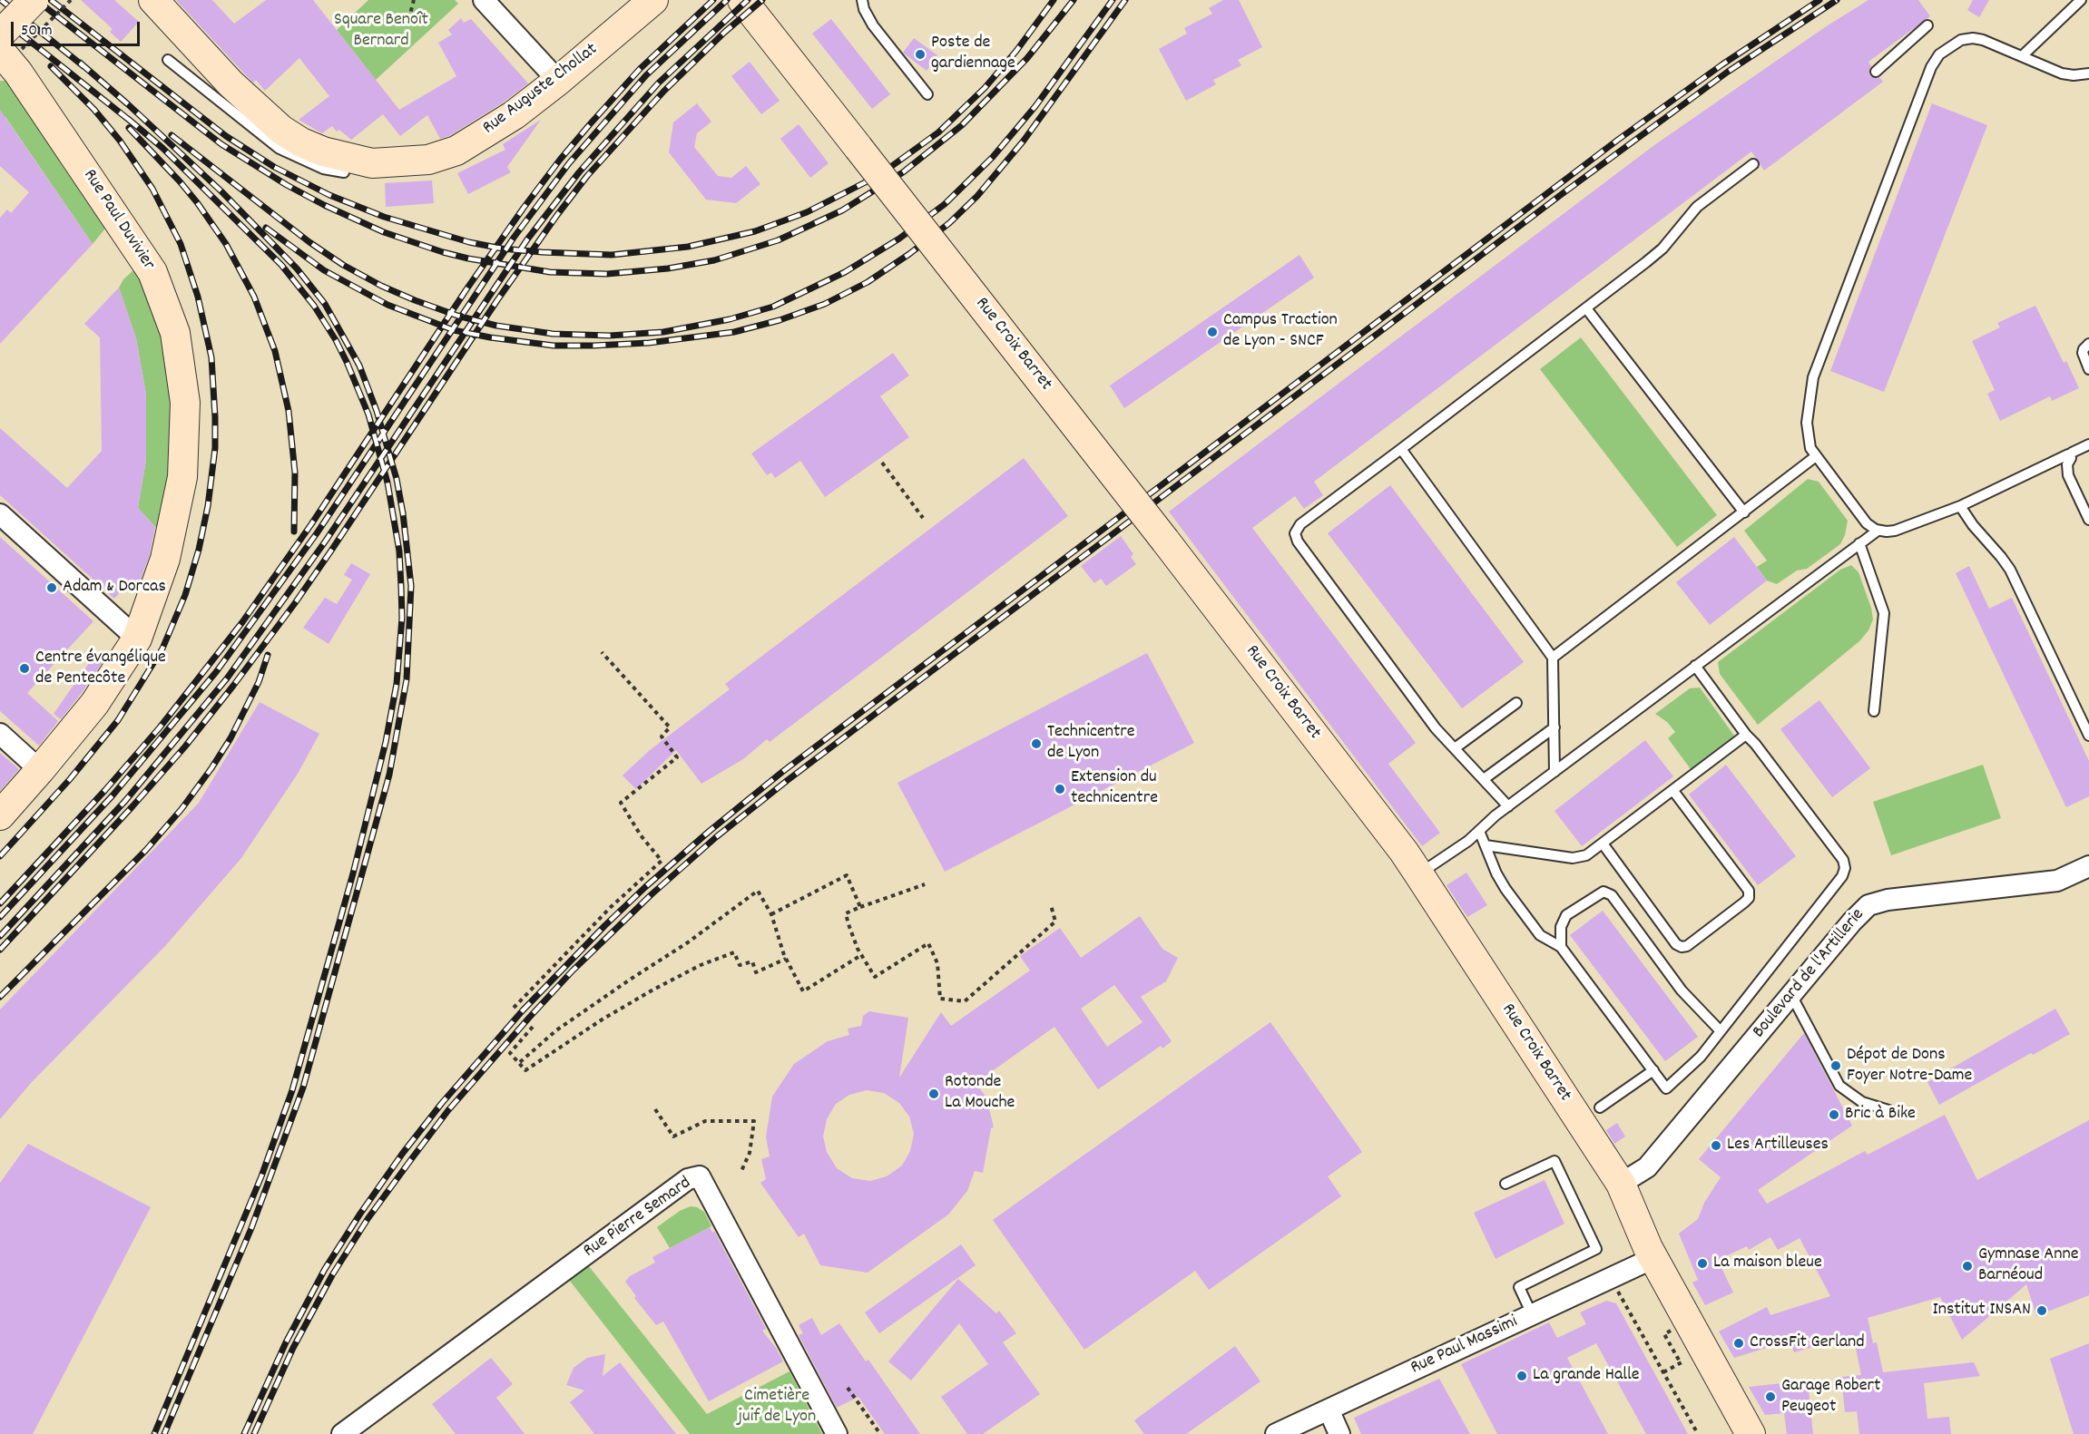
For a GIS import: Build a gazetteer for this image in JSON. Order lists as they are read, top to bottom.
{
  "streets": {
    "street": [
      "Rue Auguste Chollat",
      "Rue Paul Duvivier",
      "Rue Croix Barret",
      "Boulevard de l'Artillerie",
      "Rue Pierre Semard",
      "Rue Paul Massimi"
    ]
  },
  "crossings": [
    ["Rue Croix Barret", "Boulevard de l'Artillerie"],
    ["Rue Croix Barret", "Rue Paul Massimi"]
  ],
  "parks": ["Square Benoît Bernard", "Cimetière juif de Lyon"],
  "places": [
    "Poste de gardiennage",
    "Campus Traction de Lyon - SNCF",
    "Adam & Dorcas",
    "Centre évangélique de Pentecôte",
    "Technicentre de Lyon",
    "Extension du technicentre",
    "Dépot de Dons Foyer Notre-Dame",
    "Rotonde La Mouche",
    "Bric à Bike",
    "Les Artilleuses",
    "La maison bleue",
    "Gymnase Anne Barnéoud",
    "Institut INSAN",
    "CrossFit Gerland",
    "La grande Halle",
    "Garage Robert Peugeot"
  ],
  "scale_bar": "50 m"
}
